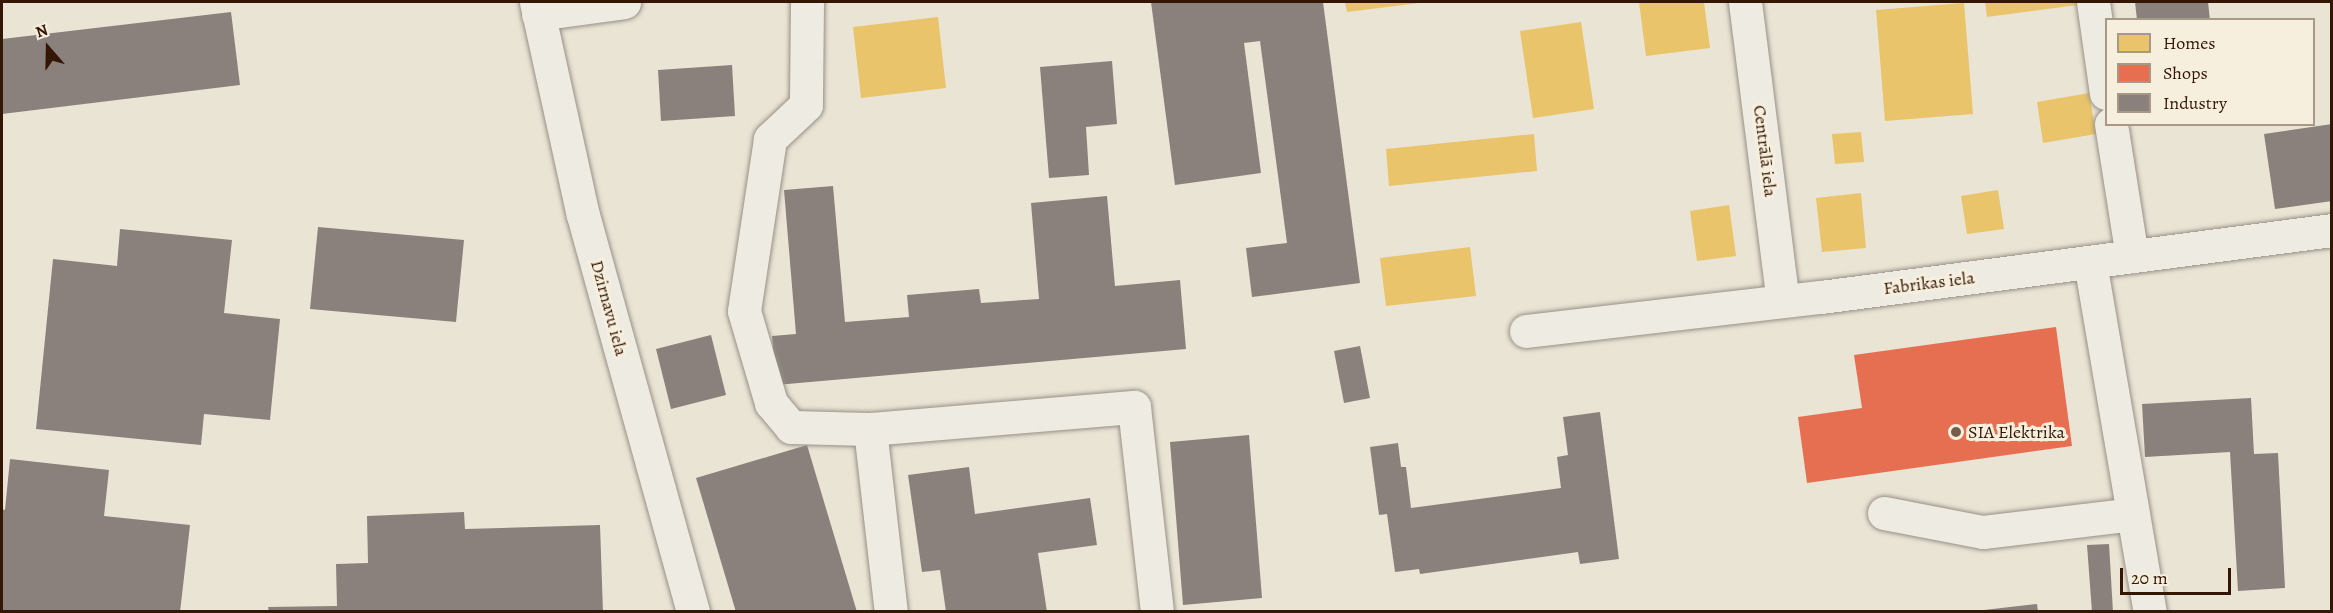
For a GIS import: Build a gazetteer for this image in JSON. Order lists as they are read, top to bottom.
{
  "streets": {
    "street": ["Centrālā iela", "Fabrikas iela", "Dzirnavu iela"]
  },
  "crossings": [
    ["Centrālā iela", "Fabrikas iela"]
  ],
  "places": ["SIA Elektrika"],
  "legend": ["Homes", "Shops", "Industry"],
  "scale_bar": "20 m",
  "north": "top"
}
